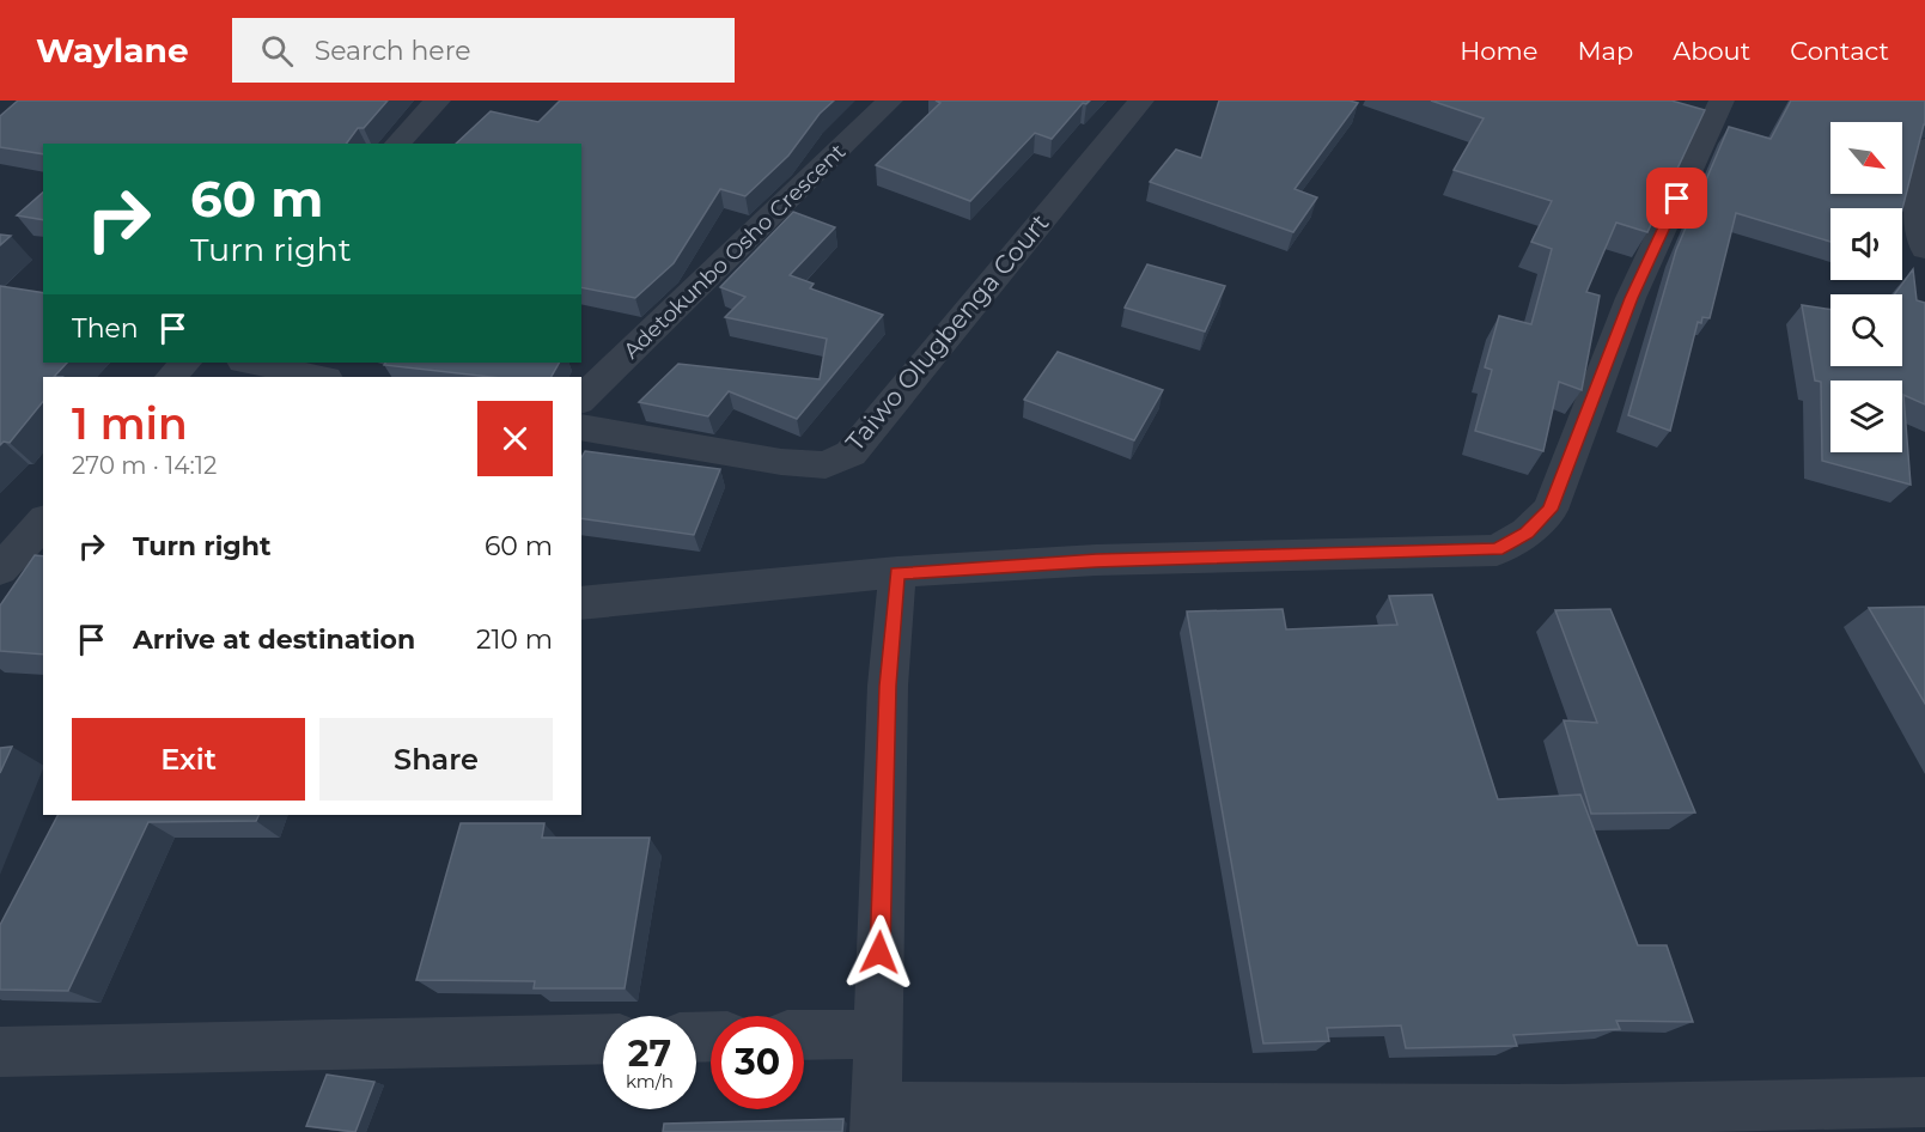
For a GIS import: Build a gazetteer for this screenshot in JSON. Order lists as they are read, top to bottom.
{
  "streets": {
    "street": ["Adetokunbo Osho Crescent", "Taiwo Olugbenga Court"]
  },
  "north": "bottom right",
  "page": {
    "header": "Waylane",
    "search": "Search here",
    "nav": [
      "Home",
      "Map",
      "About",
      "Contact"
    ],
    "turn": ["60 m", "Turn right"],
    "then": "Then",
    "heading": ["1 min", "270 m · 14:12"],
    "list": [
      {
        "name": "Turn right",
        "value": "60 m"
      },
      {
        "name": "Arrive at destination",
        "value": "210 m"
      }
    ],
    "buttons": ["Exit", "Share"],
    "speed": "27 km/h",
    "limit": "30"
  }
}
